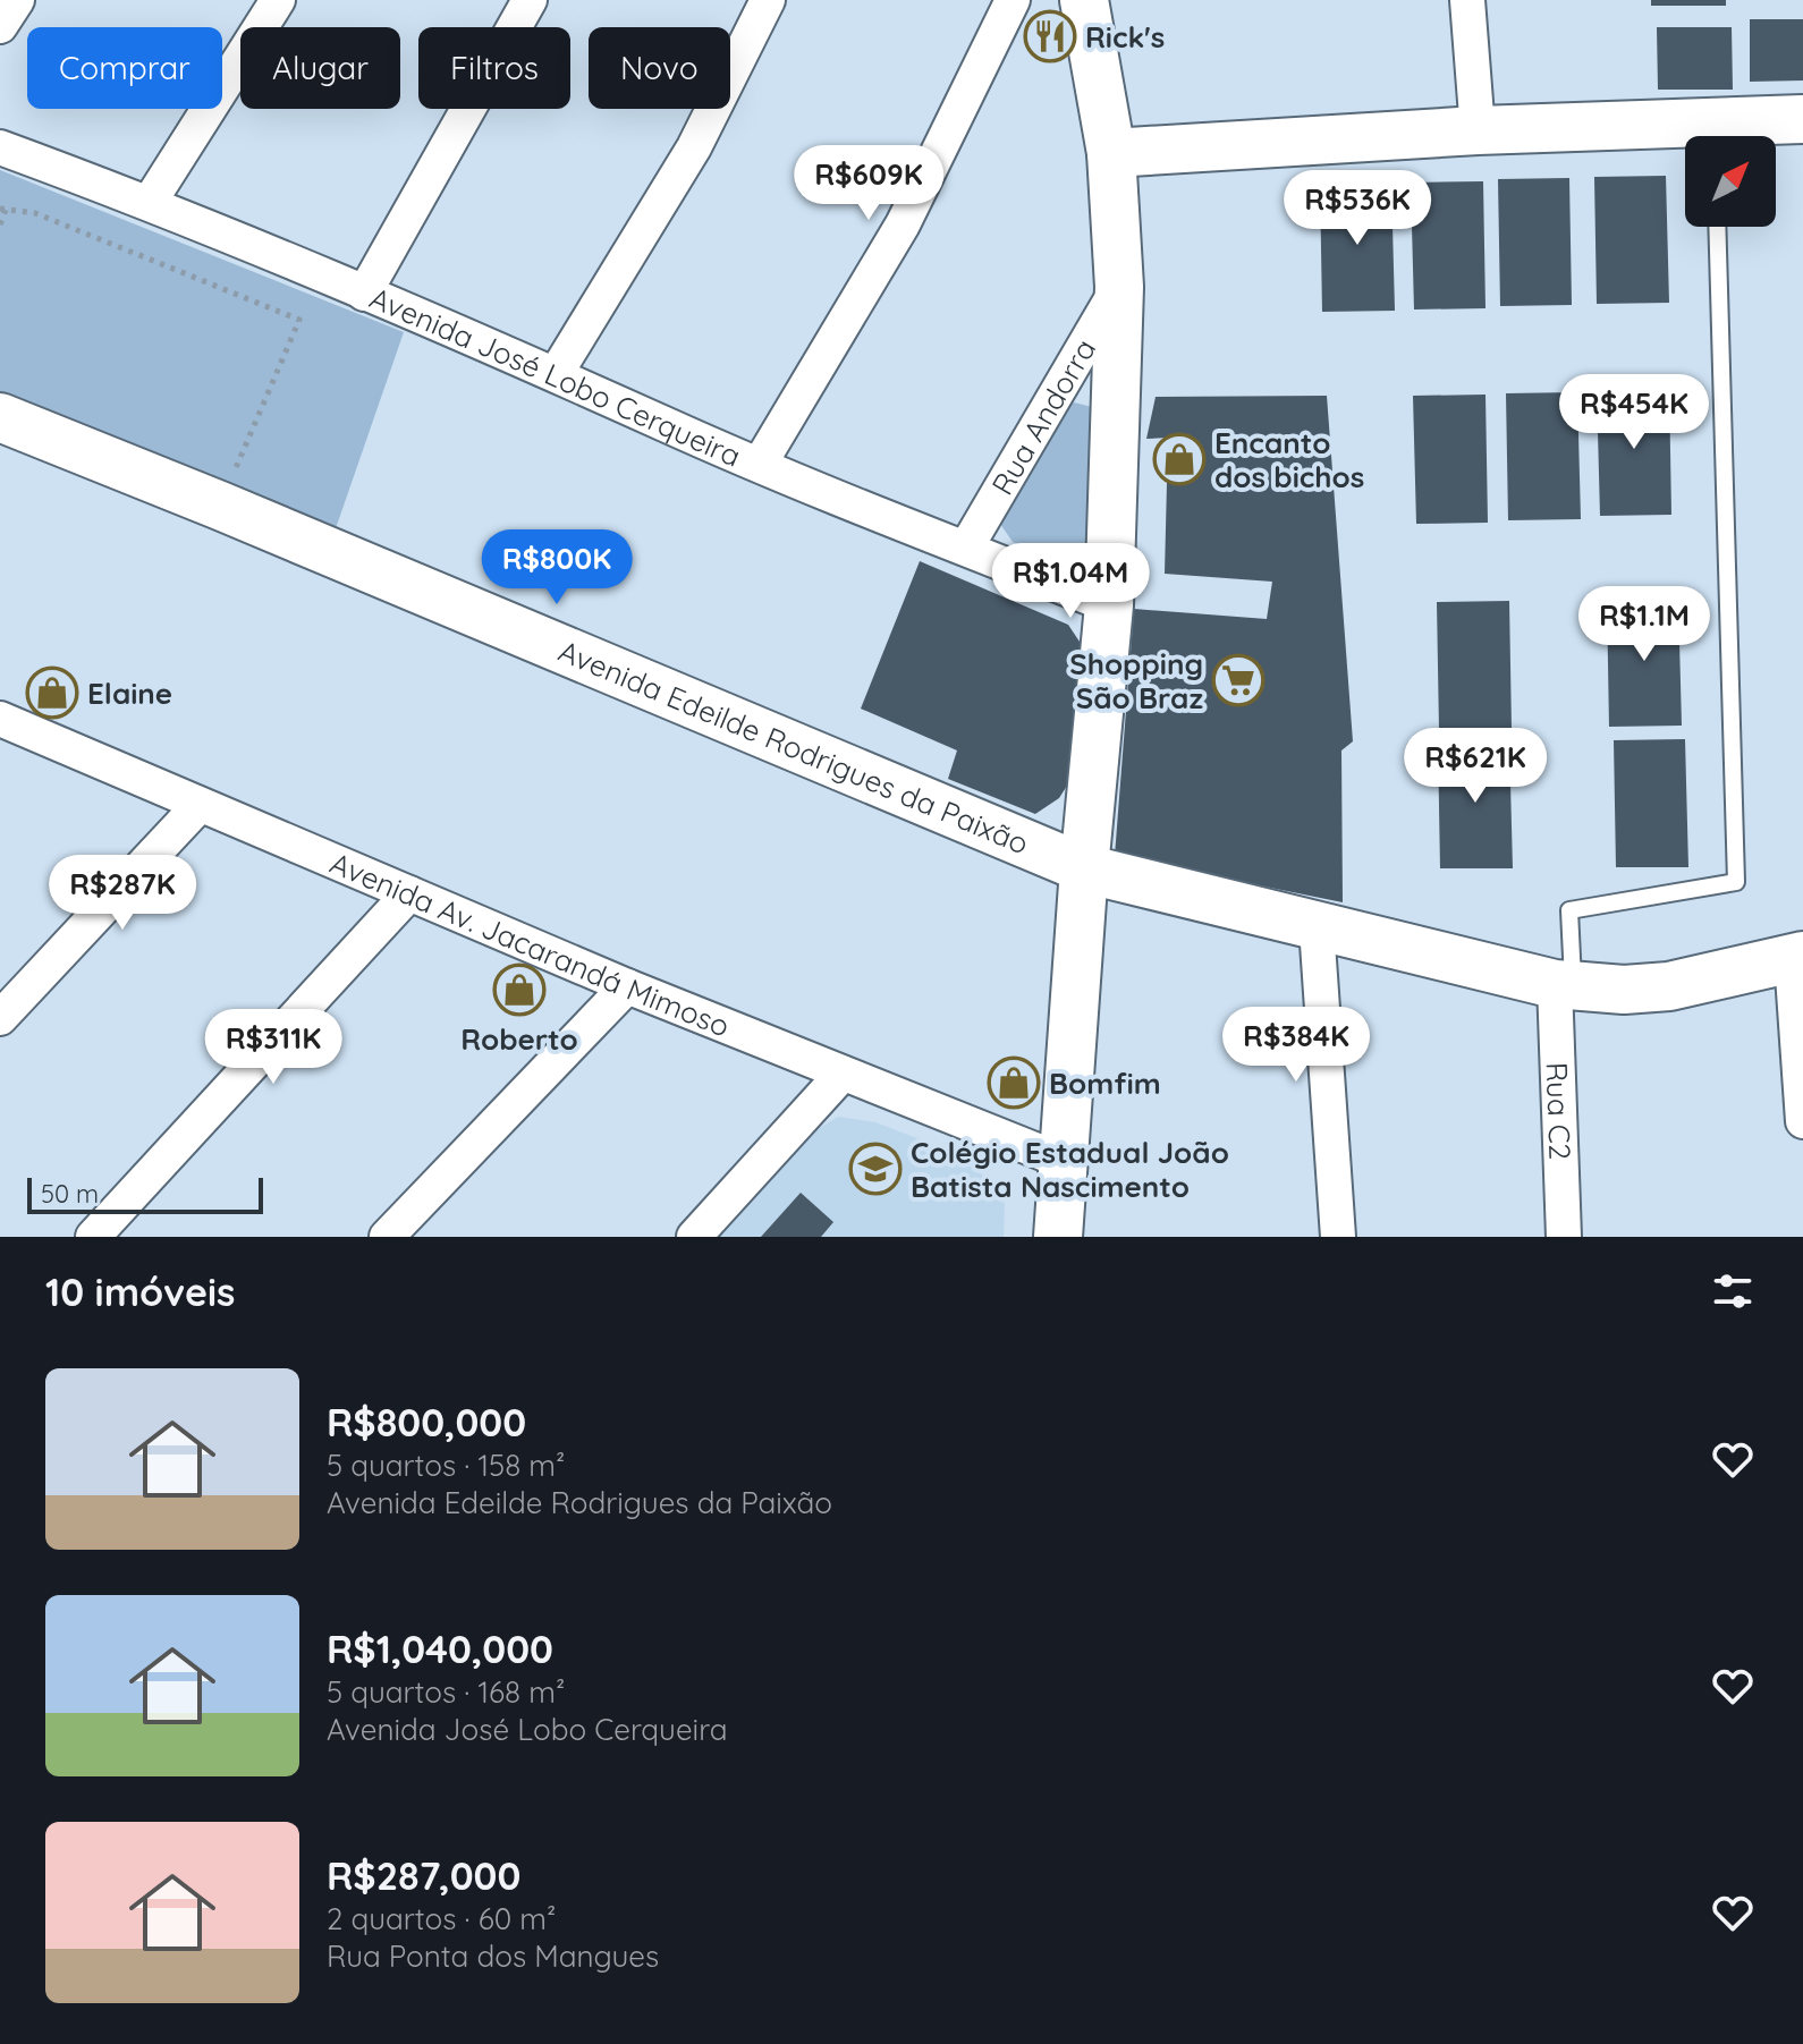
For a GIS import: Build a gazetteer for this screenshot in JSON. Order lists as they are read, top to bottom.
{
  "streets": {
    "street": [
      "Avenida José Lobo Cerqueira",
      "Rua Andorra",
      "Avenida Edeilde Rodrigues da Paixão",
      "Avenida Av. Jacarandá Mimoso",
      "Rua C2"
    ]
  },
  "crossings": [
    ["Avenida José Lobo Cerqueira", "Rua Andorra"],
    ["Avenida Edeilde Rodrigues da Paixão", "Rua C2"]
  ],
  "places": {
    "restaurant": ["Rick's"],
    "shop": [
      "Encanto dos bichos",
      "Elaine",
      "Roberto",
      "Bomfim"
    ],
    "supermarket": ["Shopping São Braz"],
    "school or university": ["Colégio Estadual João Batista Nascimento"]
  },
  "scale_bar": "50 m",
  "north": "top right",
  "page": {
    "chip": [
      "Comprar",
      "Alugar",
      "Filtros",
      "Novo"
    ],
    "price": [
      "R$609K",
      "R$536K",
      "R$454K",
      "R$800K",
      "R$1.04M",
      "R$1.1M",
      "R$621K",
      "R$287K",
      "R$384K",
      "R$311K"
    ],
    "scale": "50 m",
    "heading": "10 imóveis",
    "list": [
      {
        "name": "R$800,000",
        "note": "5 quartos · 158 m² · Avenida Edeilde Rodrigues da Paixão"
      },
      {
        "name": "R$1,040,000",
        "note": "5 quartos · 168 m² · Avenida José Lobo Cerqueira"
      },
      {
        "name": "R$287,000",
        "note": "2 quartos · 60 m² · Rua Ponta dos Mangues"
      }
    ]
  }
}
